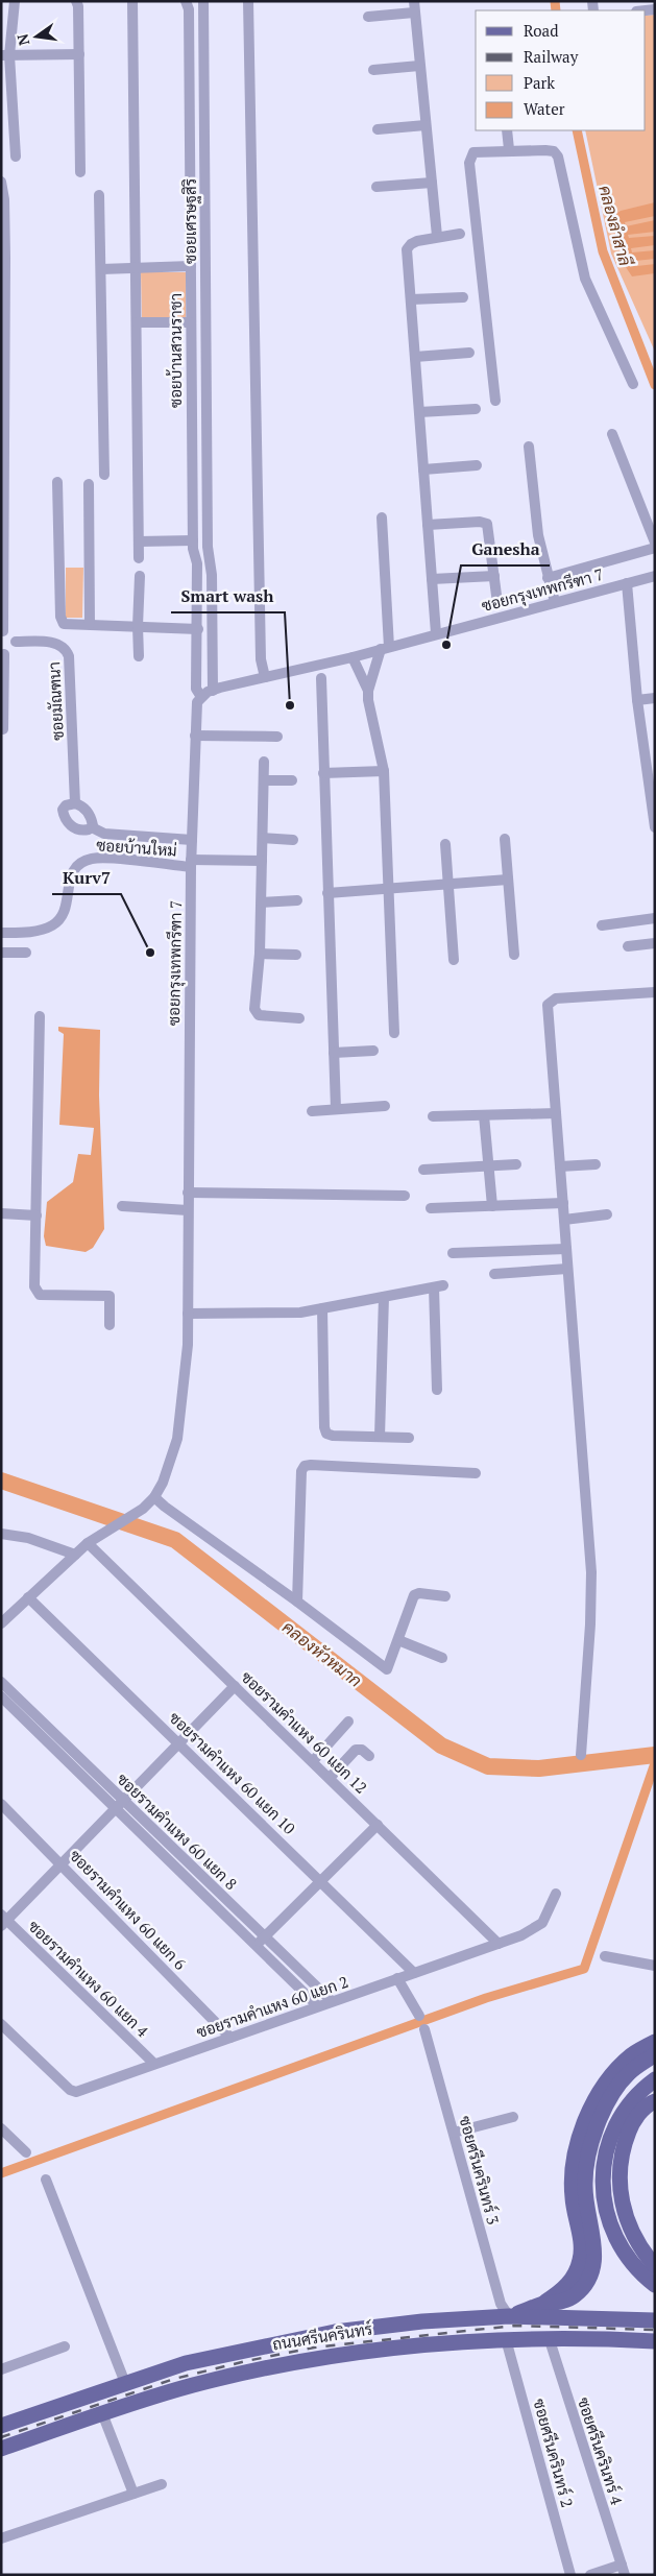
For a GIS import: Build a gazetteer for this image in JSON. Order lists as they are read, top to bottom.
{
  "streets": {
    "main road": ["ถนนศรีนครินทร์"],
    "street": [
      "ซอยเศรษฐสิริ",
      "ซอยบ้านสวนราชา",
      "ซอยกรุงเทพกรีฑา 7",
      "ซอยมัณฑนา",
      "ซอยบ้านใหม่",
      "ซอยรามคำแหง 60 แยก 12",
      "ซอยรามคำแหง 60 แยก 10",
      "ซอยรามคำแหง 60 แยก 8",
      "ซอยรามคำแหง 60 แยก 6",
      "ซอยรามคำแหง 60 แยก 4",
      "ซอยรามคำแหง 60 แยก 2",
      "ซอยศรีนครินทร์ 3",
      "ซอยศรีนครินทร์ 4",
      "ซอยศรีนครินทร์ 2"
    ]
  },
  "crossings": [
    ["ซอยเศรษฐสิริ", "ซอยกรุงเทพกรีฑา 7"],
    ["ซอยบ้านสวนราชา", "ซอยกรุงเทพกรีฑา 7"],
    ["ซอยกรุงเทพกรีฑา 7", "ซอยบ้านใหม่"],
    ["ซอยกรุงเทพกรีฑา 7", "ซอยรามคำแหง 60 แยก 12"],
    ["ซอยกรุงเทพกรีฑา 7", "ซอยรามคำแหง 60 แยก 10"],
    ["ซอยรามคำแหง 60 แยก 12", "ซอยรามคำแหง 60 แยก 2"],
    ["ซอยรามคำแหง 60 แยก 10", "ซอยรามคำแหง 60 แยก 2"],
    ["ซอยรามคำแหง 60 แยก 8", "ซอยรามคำแหง 60 แยก 2"],
    ["ซอยรามคำแหง 60 แยก 6", "ซอยรามคำแหง 60 แยก 2"],
    ["ซอยรามคำแหง 60 แยก 4", "ซอยรามคำแหง 60 แยก 2"],
    ["ซอยศรีนครินทร์ 3", "ถนนศรีนครินทร์"],
    ["ถนนศรีนครินทร์", "ซอยศรีนครินทร์ 4"],
    ["ถนนศรีนครินทร์", "ซอยศรีนครินทร์ 2"]
  ],
  "water": ["คลองลำสาลี", "คลองหัวหมาก"],
  "places": ["Ganesha", "Smart wash", "Kurv7"],
  "legend": [
    "Road",
    "Railway",
    "Park",
    "Water"
  ],
  "north": "left"
}
